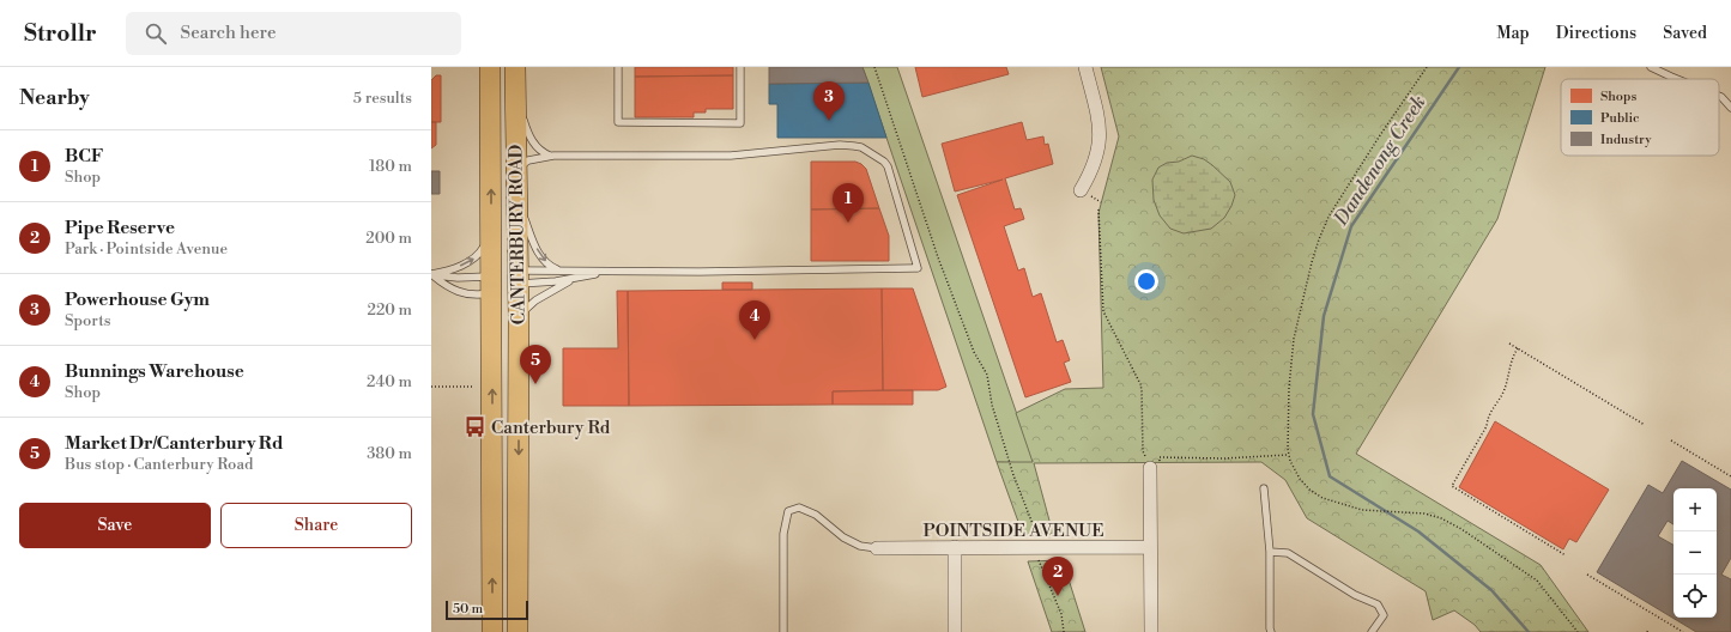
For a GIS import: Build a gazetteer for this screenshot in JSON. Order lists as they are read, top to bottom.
{
  "streets": {
    "main road": ["CANTERBURY ROAD"],
    "street": ["POINTSIDE AVENUE"]
  },
  "water": ["Dandenong Creek"],
  "places": {
    "bus stop": ["Canterbury Rd"]
  },
  "legend": ["Shops", "Public", "Industry"],
  "scale_bar": "50 m",
  "page": {
    "header": "Strollr",
    "search": "Search here",
    "nav": ["Map", "Directions", "Saved"],
    "heading": ["Nearby", "5 results"],
    "pins": [
      "3",
      "1",
      "4",
      "5",
      "2"
    ],
    "list": [
      {
        "mark": "1",
        "name": "BCF",
        "note": "Shop",
        "value": "180 m"
      },
      {
        "mark": "2",
        "name": "Pipe Reserve",
        "note": "Park · Pointside Avenue",
        "value": "200 m"
      },
      {
        "mark": "3",
        "name": "Powerhouse Gym",
        "note": "Sports",
        "value": "220 m"
      },
      {
        "mark": "4",
        "name": "Bunnings Warehouse",
        "note": "Shop",
        "value": "240 m"
      },
      {
        "mark": "5",
        "name": "Market Dr/Canterbury Rd",
        "note": "Bus stop · Canterbury Road",
        "value": "380 m"
      }
    ],
    "buttons": ["Save", "Share"],
    "map_buttons": ["+", "−"],
    "scale": "50 m"
  }
}
